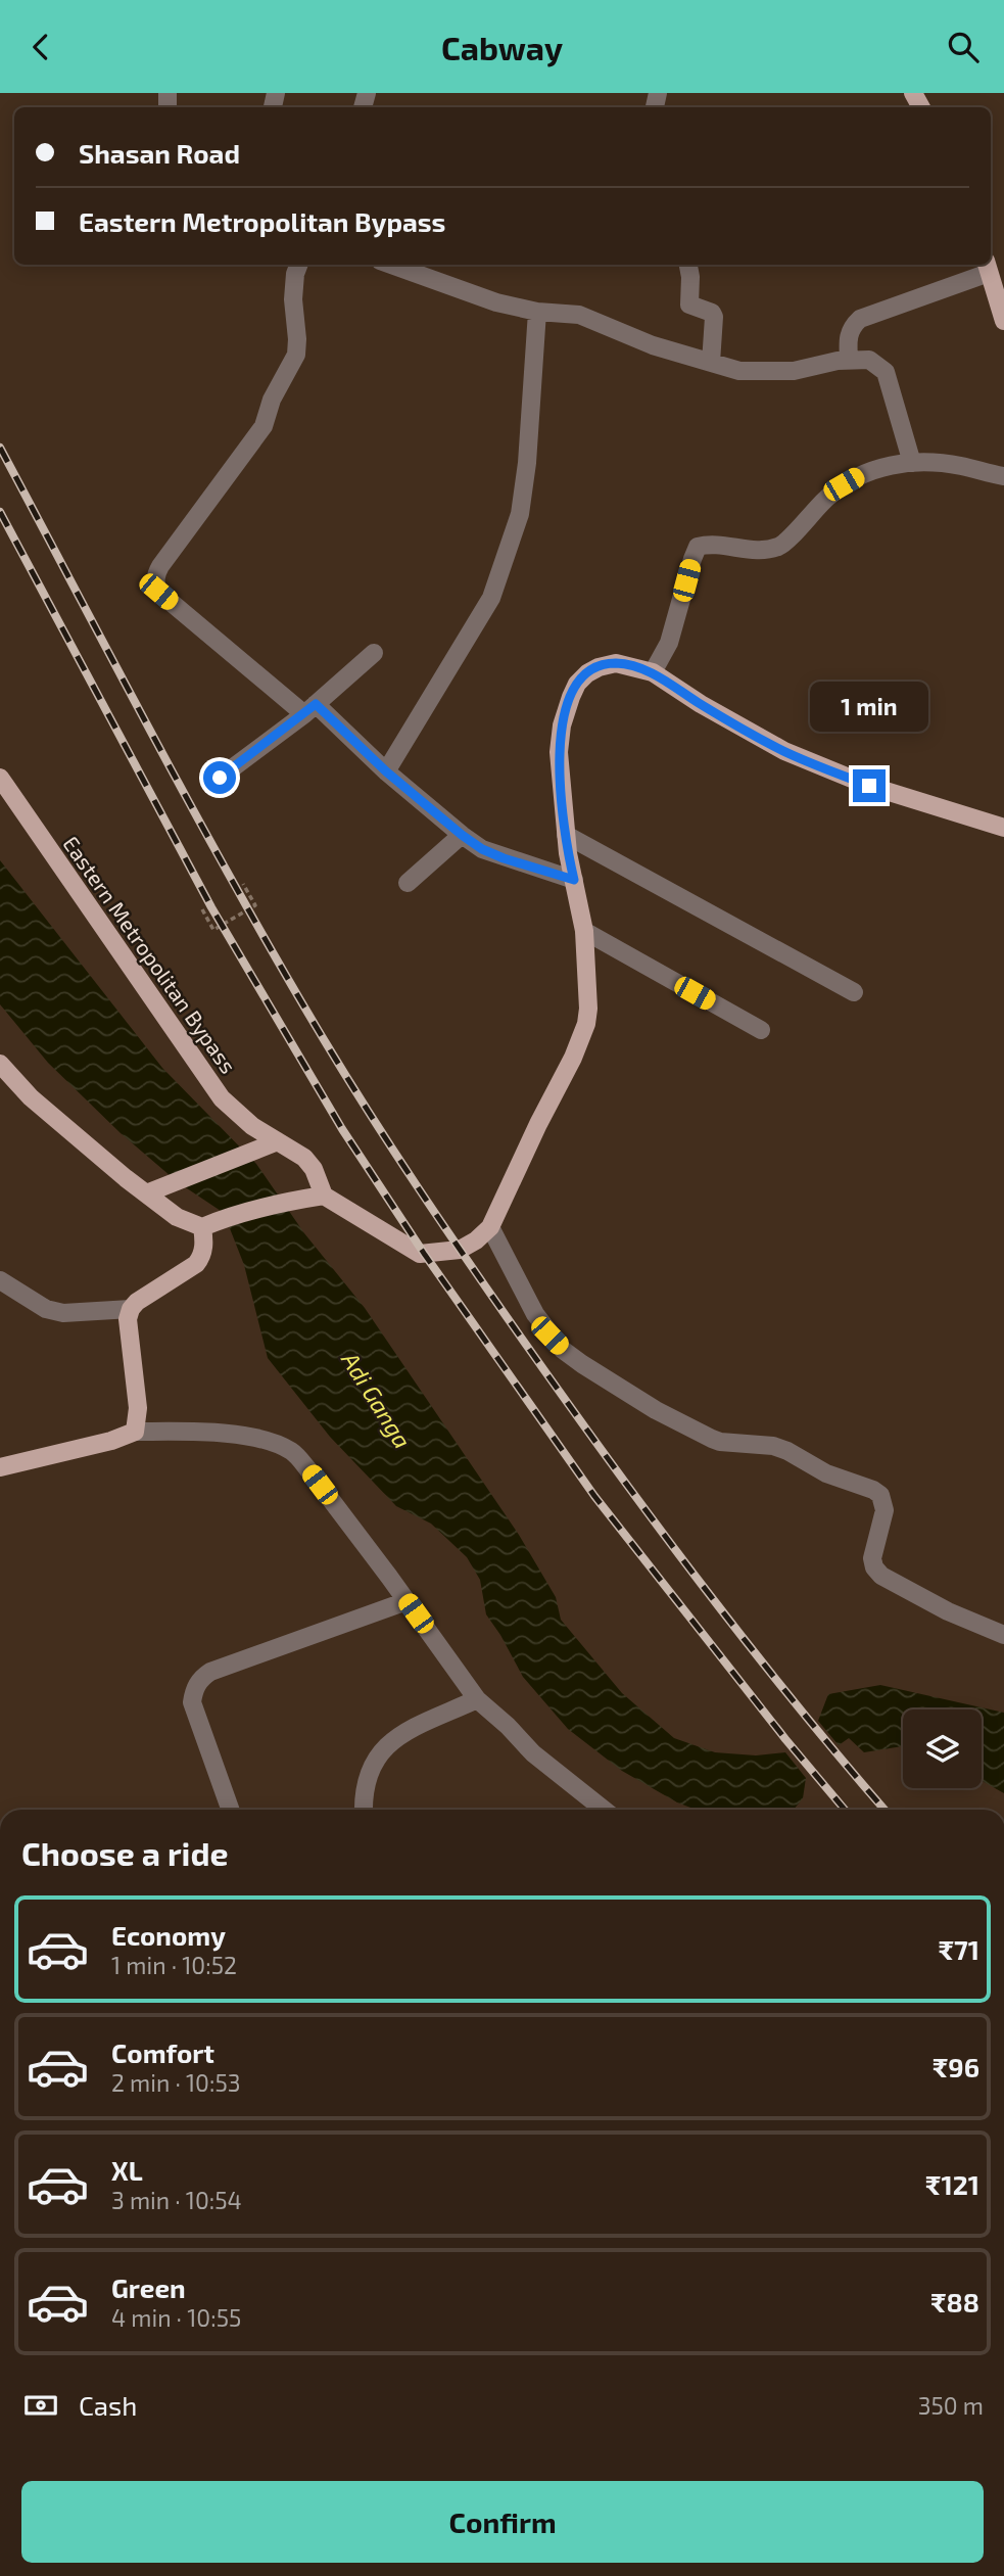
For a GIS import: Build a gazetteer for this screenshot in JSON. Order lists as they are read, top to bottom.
{
  "streets": {
    "main road": ["Eastern Metropolitan Bypass"]
  },
  "water": ["Adi Ganga"],
  "page": {
    "header": "Cabway",
    "banner": ["Shasan Road", "Eastern Metropolitan Bypass"],
    "bubble": "1 min",
    "heading": "Choose a ride",
    "list": [
      {
        "name": "Economy",
        "note": "1 min · 10:52",
        "value": "₹71"
      },
      {
        "name": "Comfort",
        "note": "2 min · 10:53",
        "value": "₹96"
      },
      {
        "name": "XL",
        "note": "3 min · 10:54",
        "value": "₹121"
      },
      {
        "name": "Green",
        "note": "4 min · 10:55",
        "value": "₹88"
      }
    ],
    "pay": ["Cash", "350 m"],
    "buttons": "Confirm"
  }
}
